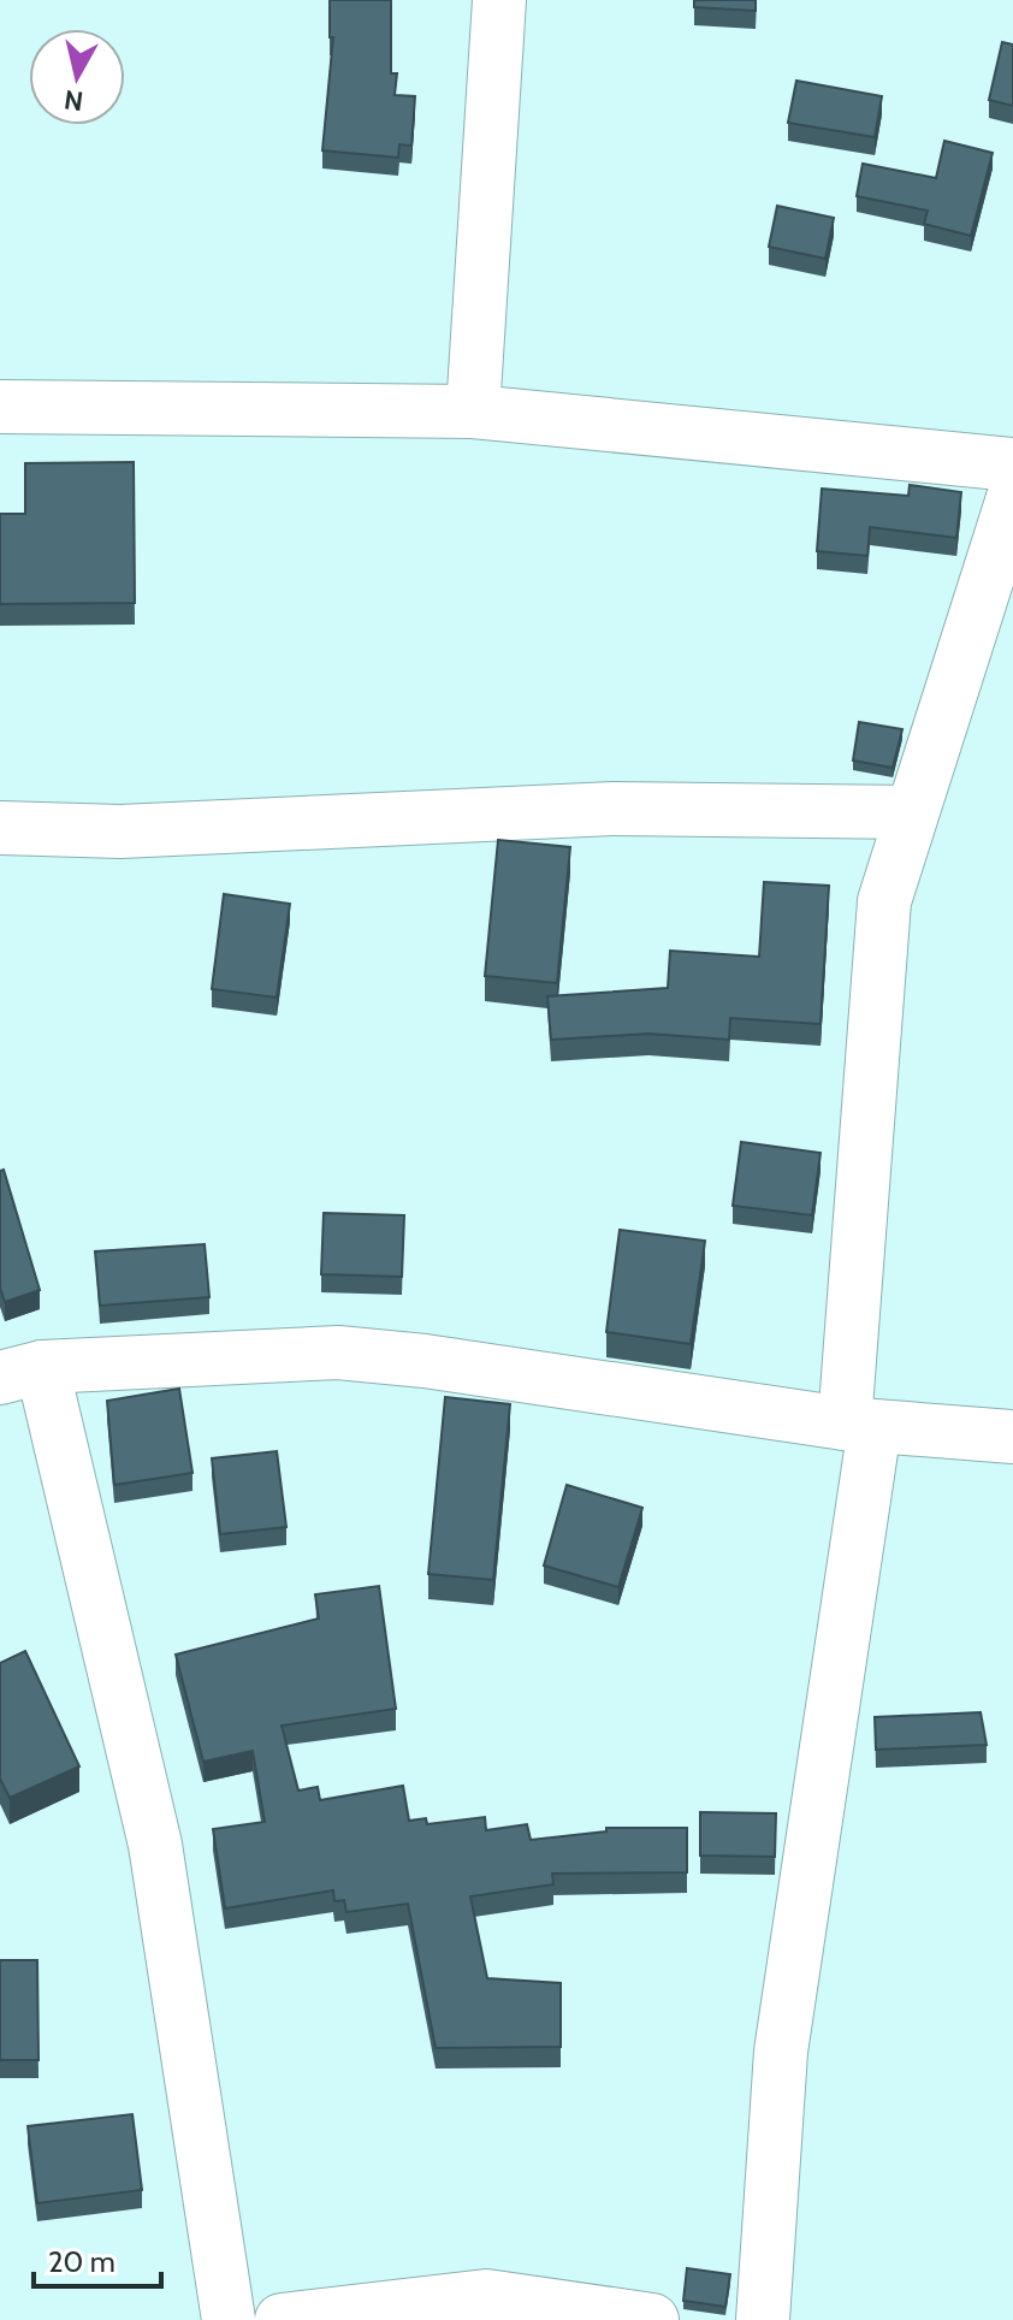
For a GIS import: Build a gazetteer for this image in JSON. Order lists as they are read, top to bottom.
{
  "scale_bar": "20 m",
  "north": "bottom"
}
